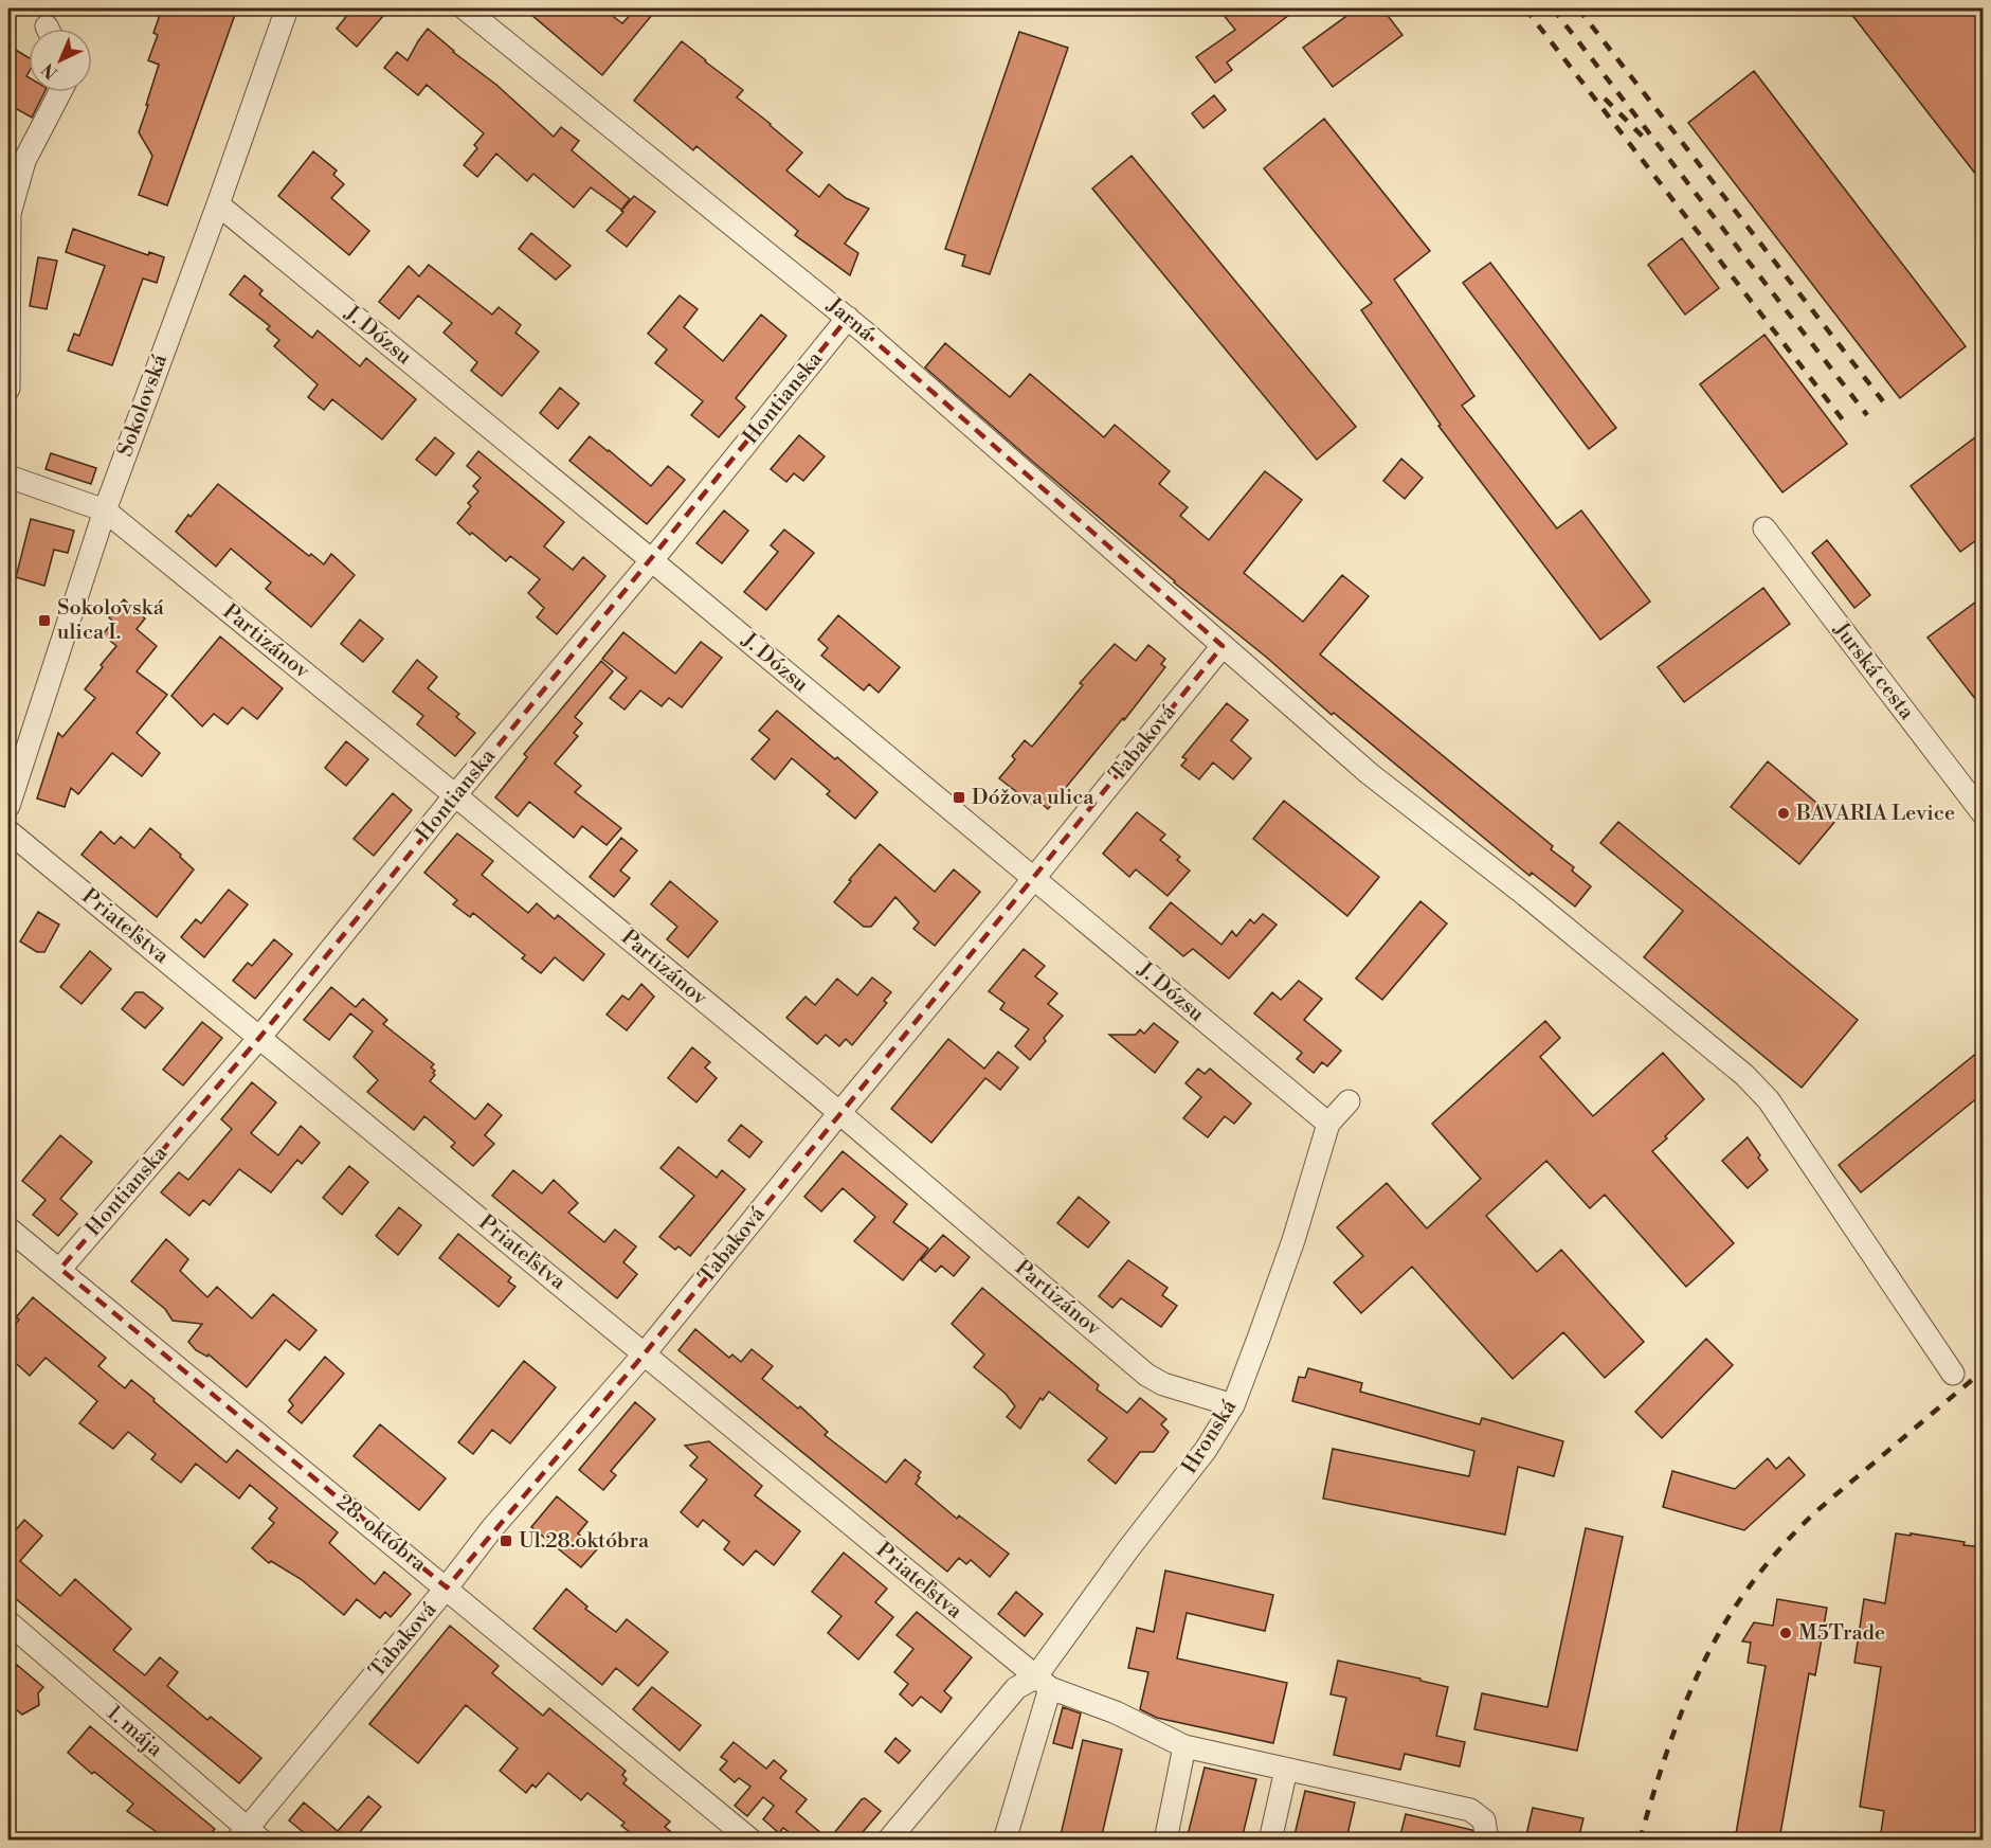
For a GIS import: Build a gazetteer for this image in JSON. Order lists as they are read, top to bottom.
{
  "streets": {
    "street": [
      "Jarná",
      "J. Dózsu",
      "Hontianska",
      "Sokolovská",
      "Partizánov",
      "Jurská cesta",
      "Tabaková",
      "Priateľstva",
      "Hronská",
      "28. októbra",
      "1. mája"
    ]
  },
  "crossings": [
    ["Jarná", "Hontianska"],
    ["Jarná", "Tabaková"],
    ["J. Dózsu", "Hontianska"],
    ["J. Dózsu", "Sokolovská"],
    ["J. Dózsu", "Tabaková"],
    ["J. Dózsu", "Hronská"],
    ["Hontianska", "Partizánov"],
    ["Hontianska", "Priateľstva"],
    ["Hontianska", "28. októbra"],
    ["Sokolovská", "Partizánov"],
    ["Partizánov", "Tabaková"],
    ["Partizánov", "Hronská"],
    ["Tabaková", "Priateľstva"],
    ["Tabaková", "28. októbra"],
    ["Tabaková", "1. mája"],
    ["Priateľstva", "Hronská"]
  ],
  "places": {
    "transit": ["Sokolovská ulica I.", "Dóžova ulica", "Ul.28.októbra"],
    "other": ["BAVARIA Levice", "M5Trade"]
  },
  "north": "bottom left"
}
